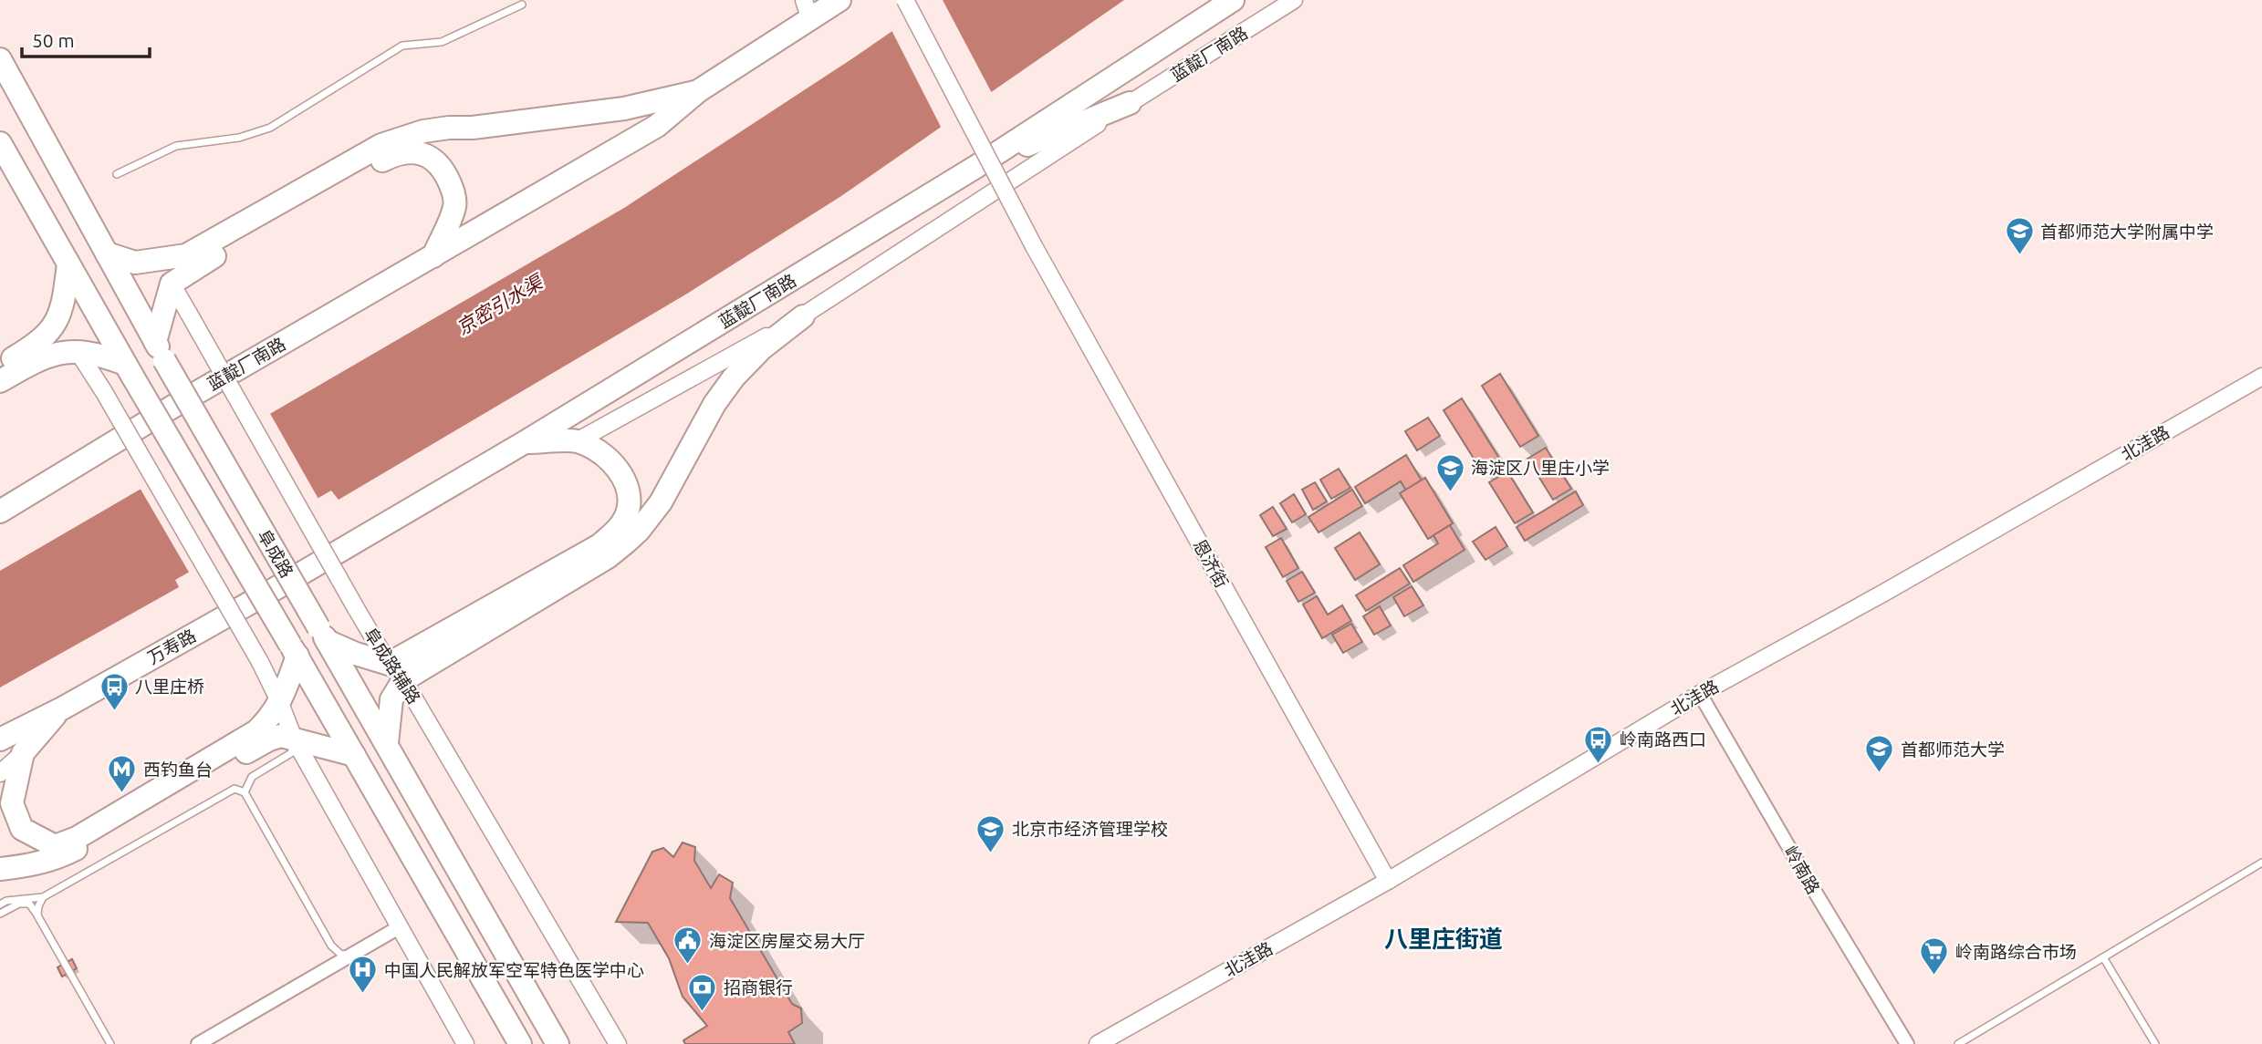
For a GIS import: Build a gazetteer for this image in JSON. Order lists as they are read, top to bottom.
{
  "streets": {
    "highway": ["蓝靛厂南路", "阜成路", "万寿路"],
    "street": [
      "北洼路",
      "恩济街",
      "阜成路辅路",
      "岭南路"
    ]
  },
  "crossings": [
    ["蓝靛厂南路", "万寿路"],
    ["北洼路", "恩济街"],
    ["北洼路", "岭南路"]
  ],
  "districts": ["八里庄街道"],
  "water": ["京密引水渠"],
  "places": {
    "school or university": [
      "首都师范大学附属中学",
      "海淀区八里庄小学",
      "首都师范大学",
      "北京市经济管理学校"
    ],
    "bus stop": ["八里庄桥", "岭南路西口"],
    "metro station": ["西钓鱼台"],
    "public building": ["海淀区房屋交易大厅"],
    "supermarket": ["岭南路综合市场"],
    "hospital": ["中国人民解放军空军特色医学中心"],
    "bank": ["招商银行"]
  },
  "scale_bar": "50 m"
}
